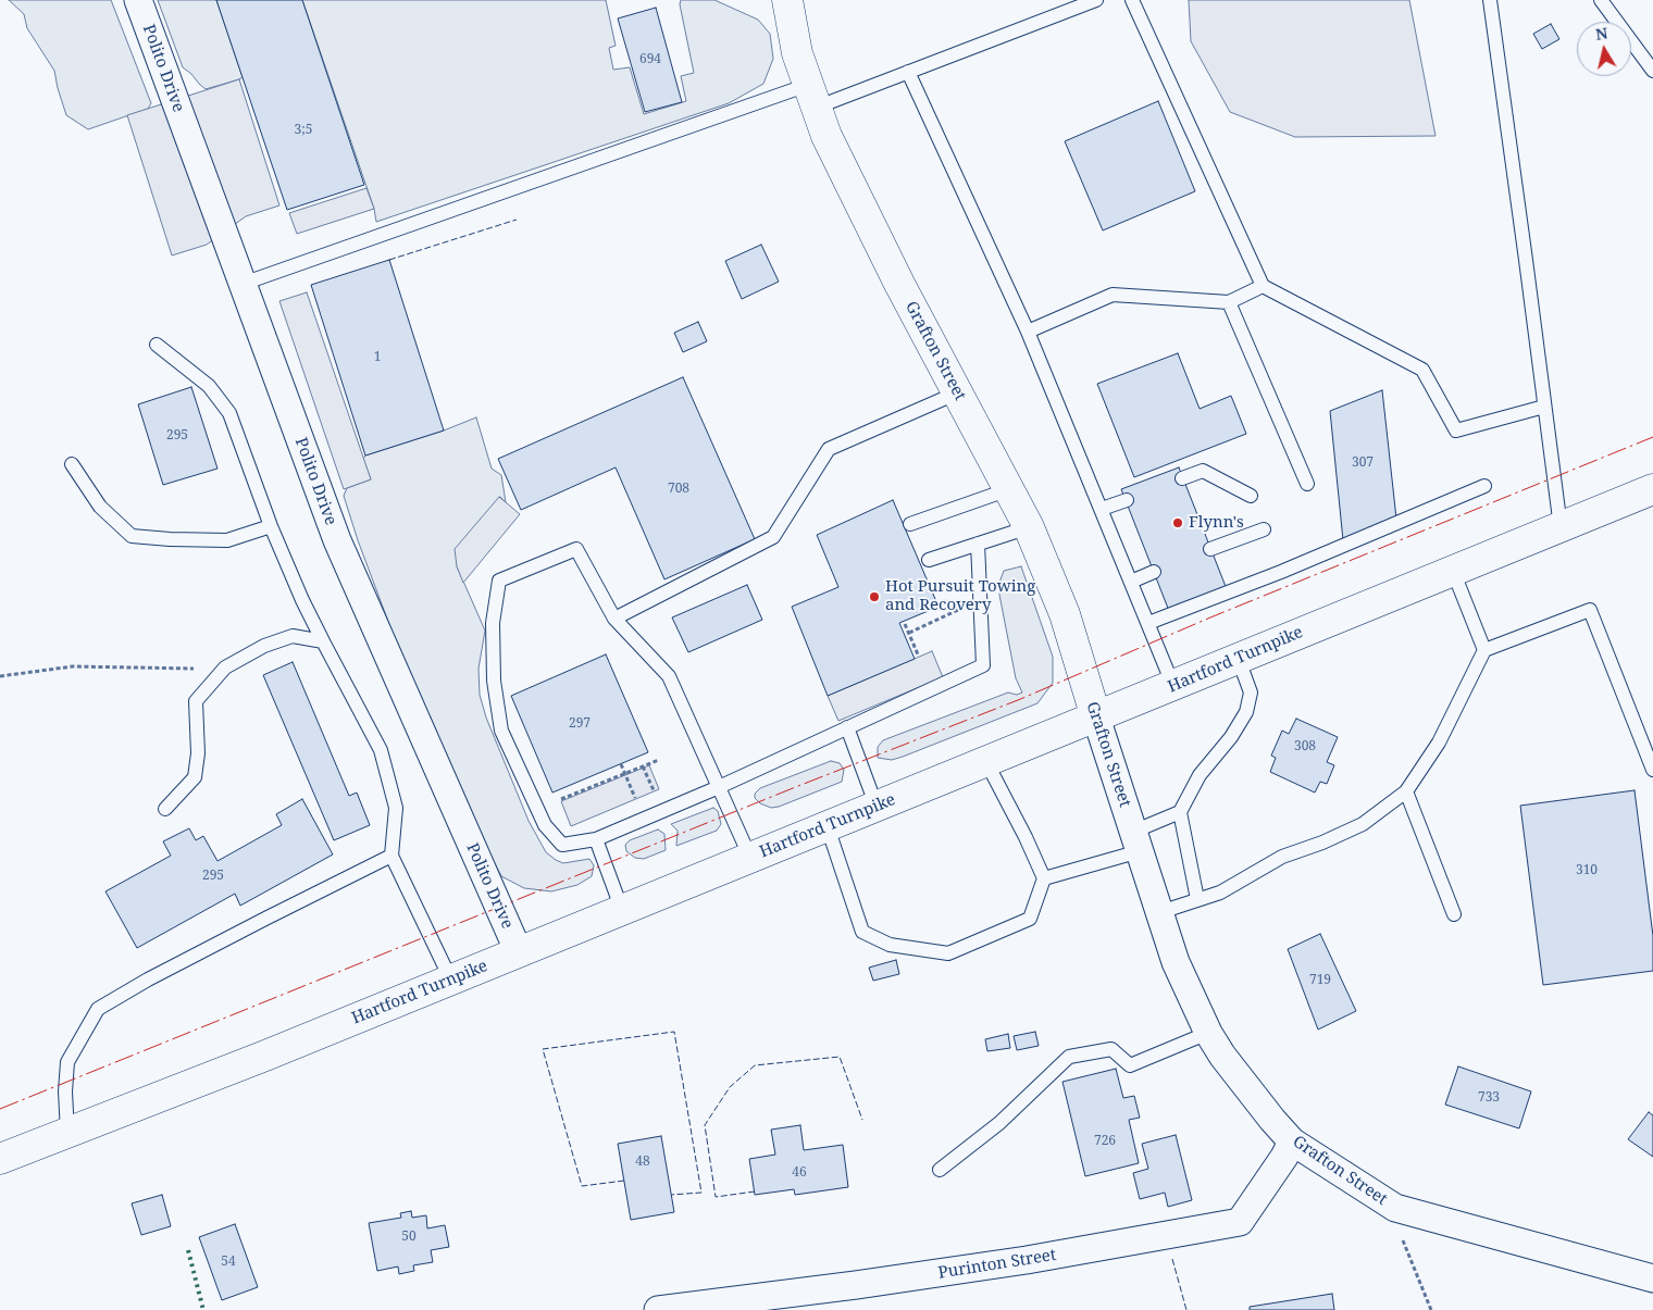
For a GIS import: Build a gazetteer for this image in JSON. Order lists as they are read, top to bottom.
{
  "streets": {
    "main road": ["Grafton Street", "Hartford Turnpike"],
    "street": ["Polito Drive", "Purinton Street"]
  },
  "crossings": [
    ["Polito Drive", "Hartford Turnpike"],
    ["Grafton Street", "Hartford Turnpike"],
    ["Grafton Street", "Purinton Street"]
  ],
  "places": ["Flynn's", "Hot Pursuit Towing and Recovery"],
  "house_numbers": [
    "694",
    "3;5",
    "1",
    "295",
    "307",
    "708",
    "297",
    "308",
    "310",
    "295",
    "719",
    "733",
    "726",
    "48",
    "46",
    "50",
    "54"
  ],
  "north": "top"
}
